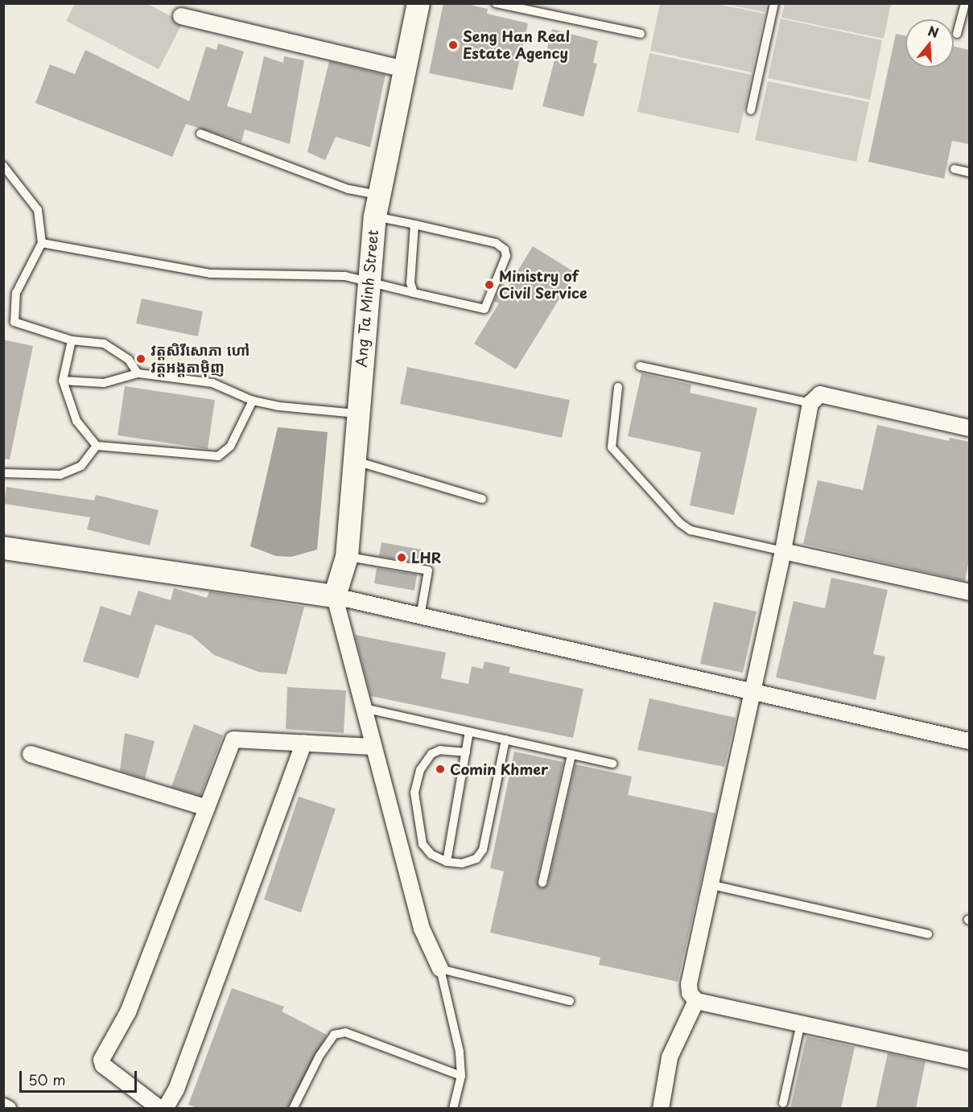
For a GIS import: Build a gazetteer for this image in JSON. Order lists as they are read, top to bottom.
{
  "streets": {
    "street": ["Ang Ta Minh Street"]
  },
  "places": [
    "Seng Han Real Estate Agency",
    "Ministry of Civil Service",
    "វត្តសិរីសោភា ហៅ វត្តអង្តតាម៉ិញ",
    "LHR",
    "Comin Khmer"
  ],
  "scale_bar": "50 m",
  "north": "top"
}
